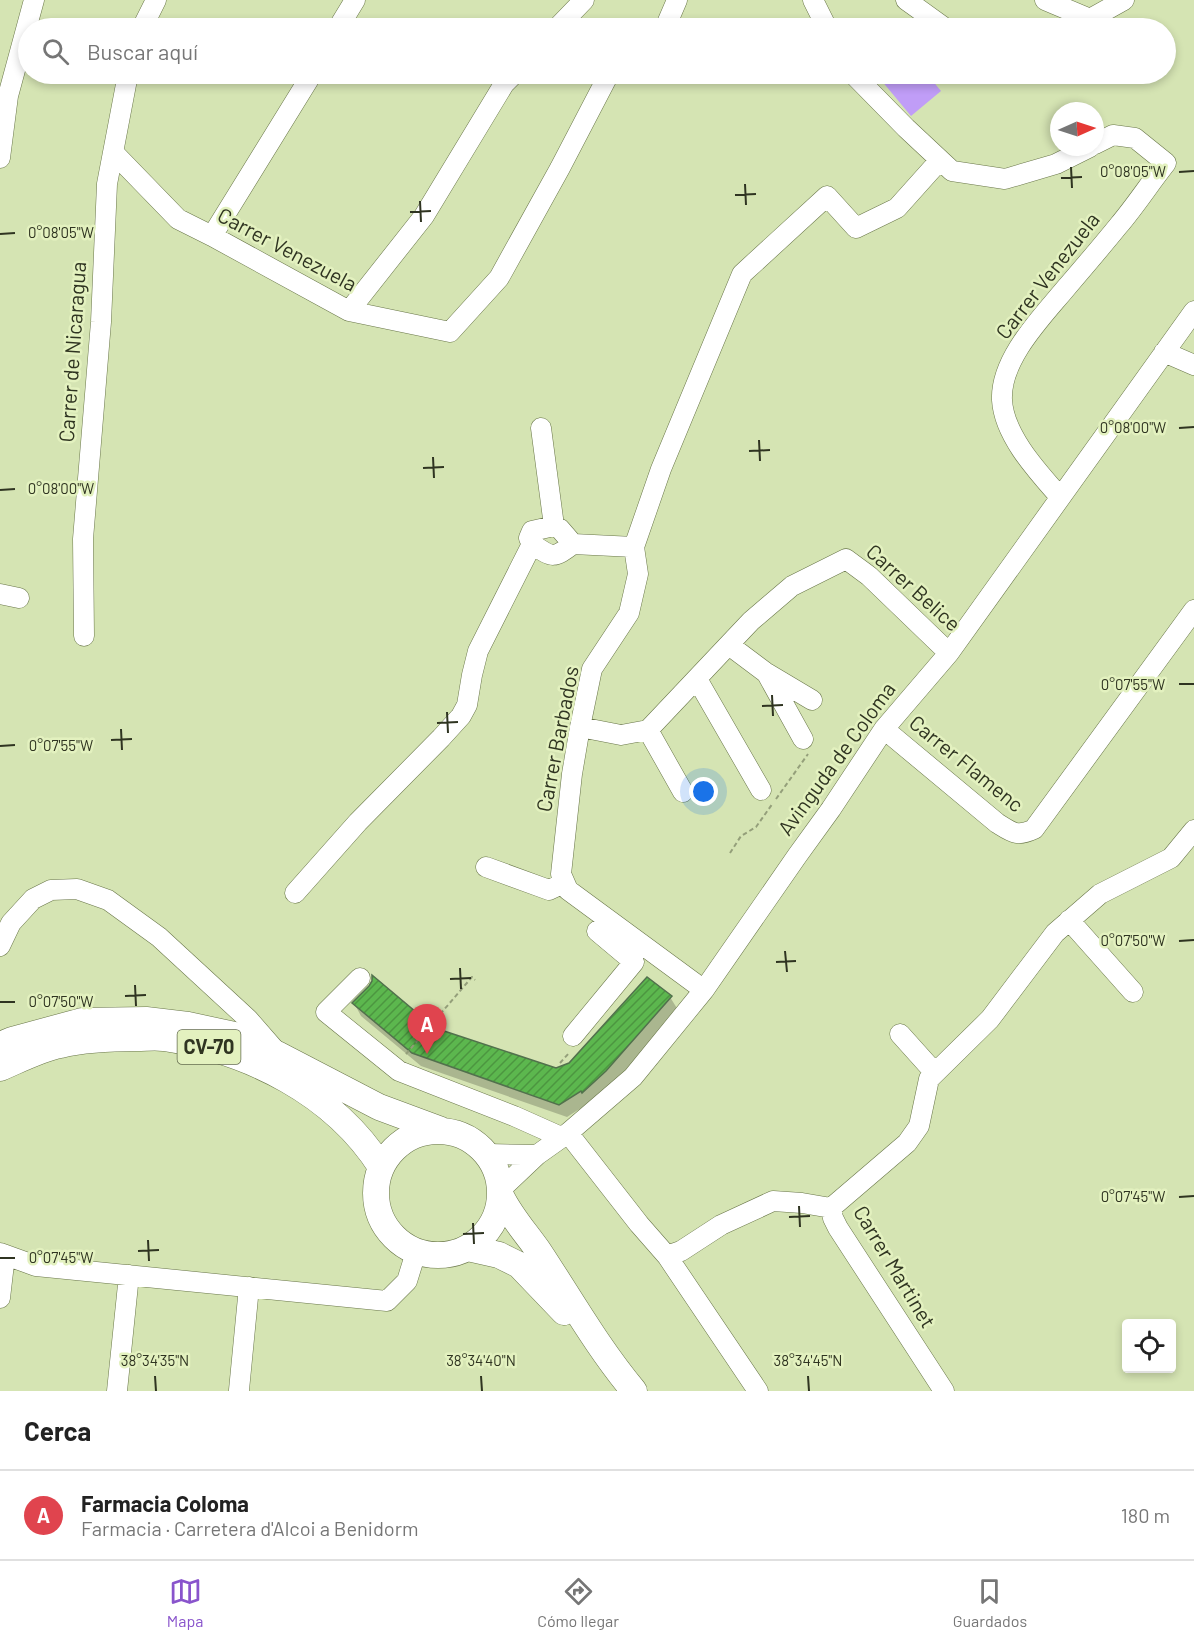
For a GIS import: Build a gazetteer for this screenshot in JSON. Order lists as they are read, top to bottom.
{
  "streets": {
    "main road": ["CV-70"],
    "street": [
      "Carrer Venezuela",
      "Carrer de Nicaragua",
      "Carrer Belice",
      "Carrer Barbados",
      "Avinguda de Coloma",
      "Carrer Flamenc",
      "Carrer Martinet"
    ]
  },
  "crossings": [
    ["Carrer Venezuela", "Carrer de Nicaragua"],
    ["Carrer Venezuela", "Avinguda de Coloma"],
    ["Carrer Belice", "Avinguda de Coloma"],
    ["Avinguda de Coloma", "Carrer Flamenc"],
    ["Avinguda de Coloma", "CV-70"]
  ],
  "north": "right",
  "page": {
    "search": "Buscar aquí",
    "pins": "A",
    "heading": "Cerca",
    "list": [
      {
        "mark": "A",
        "name": "Farmacia Coloma",
        "note": "Farmacia · Carretera d'Alcoi a Benidorm",
        "value": "180 m"
      }
    ],
    "nav": ["Mapa", "Cómo llegar", "Guardados"]
  },
  "coordinates": [
    "0°08'05\"W",
    "0°08'00\"W",
    "0°07'55\"W",
    "0°07'50\"W",
    "0°07'45\"W",
    "38°34'35\"N",
    "38°34'40\"N",
    "38°34'45\"N"
  ]
}
